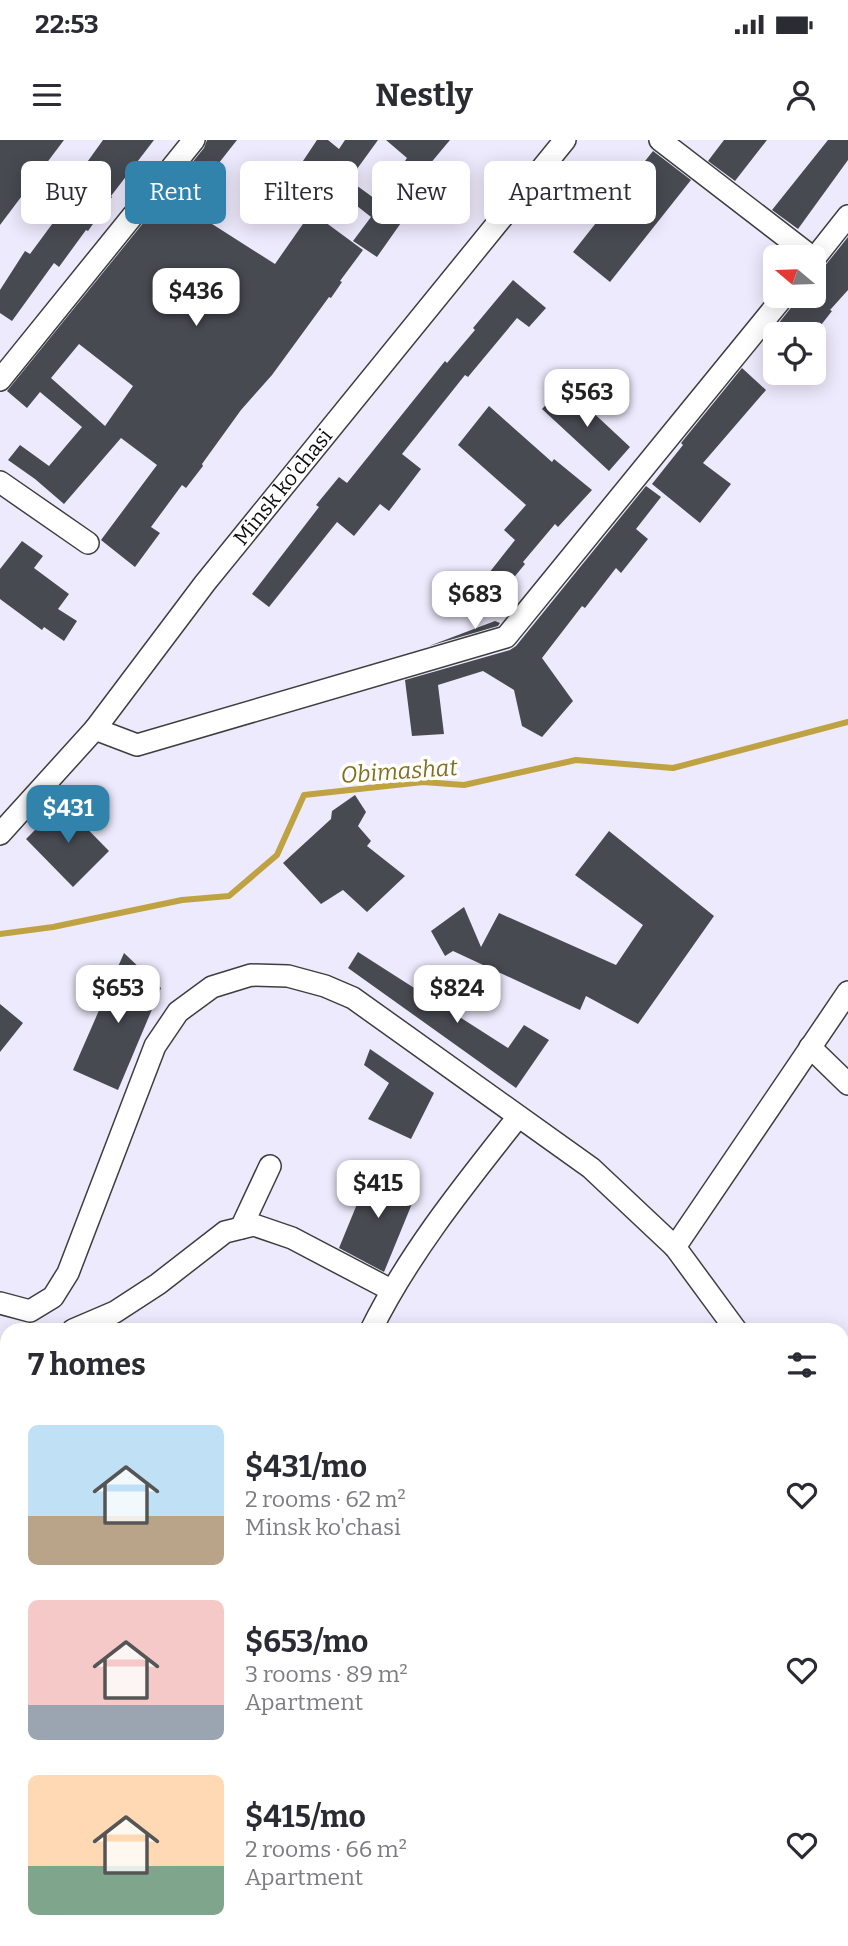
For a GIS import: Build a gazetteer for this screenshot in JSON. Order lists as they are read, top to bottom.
{
  "streets": {
    "street": ["Minsk ko'chasi"]
  },
  "water": ["Obimashat"],
  "north": "left",
  "page": {
    "status": "22:53",
    "header": "Nestly",
    "chip": [
      "Buy",
      "Rent",
      "Filters",
      "New",
      "Apartment"
    ],
    "price": [
      "$436",
      "$563",
      "$683",
      "$431",
      "$653",
      "$824",
      "$415"
    ],
    "heading": "7 homes",
    "list": [
      {
        "name": "$431/mo",
        "note": "2 rooms · 62 m² · Minsk ko'chasi"
      },
      {
        "name": "$653/mo",
        "note": "3 rooms · 89 m² · Apartment"
      },
      {
        "name": "$415/mo",
        "note": "2 rooms · 66 m² · Apartment"
      }
    ]
  }
}
